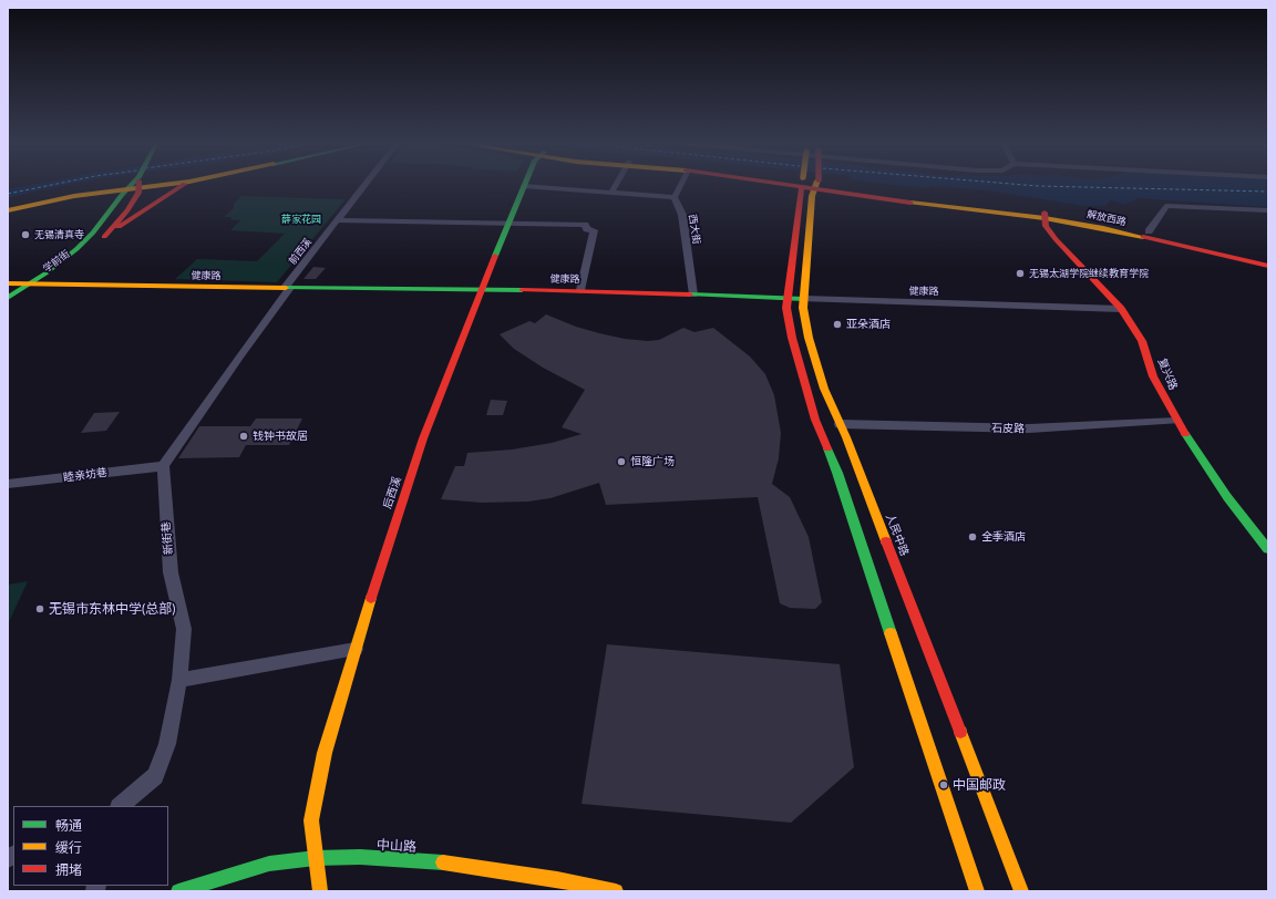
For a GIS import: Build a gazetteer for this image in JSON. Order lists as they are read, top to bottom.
{
  "streets": {
    "main road": [
      "解放西路",
      "学前街",
      "健康路",
      "复兴路",
      "后西溪",
      "人民中路",
      "中山路"
    ],
    "street": [
      "西大街",
      "前西溪",
      "石皮路",
      "睦亲坊巷",
      "新街巷"
    ]
  },
  "crossings": [
    ["解放西路", "复兴路"],
    ["西大街", "健康路"],
    ["前西溪", "健康路"],
    ["学前街", "健康路"],
    ["健康路", "复兴路"],
    ["健康路", "后西溪"],
    ["健康路", "人民中路"],
    ["复兴路", "石皮路"],
    ["石皮路", "人民中路"],
    ["睦亲坊巷", "新街巷"],
    ["后西溪", "中山路"]
  ],
  "parks": ["薛家花园"],
  "places": [
    "无锡清真寺",
    "无锡太湖学院继续教育学院",
    "亚朵酒店",
    "钱钟书故居",
    "恒隆广场",
    "全季酒店",
    "无锡市东林中学(总部)",
    "中国邮政"
  ],
  "legend": ["畅通", "缓行", "拥堵"]
}
